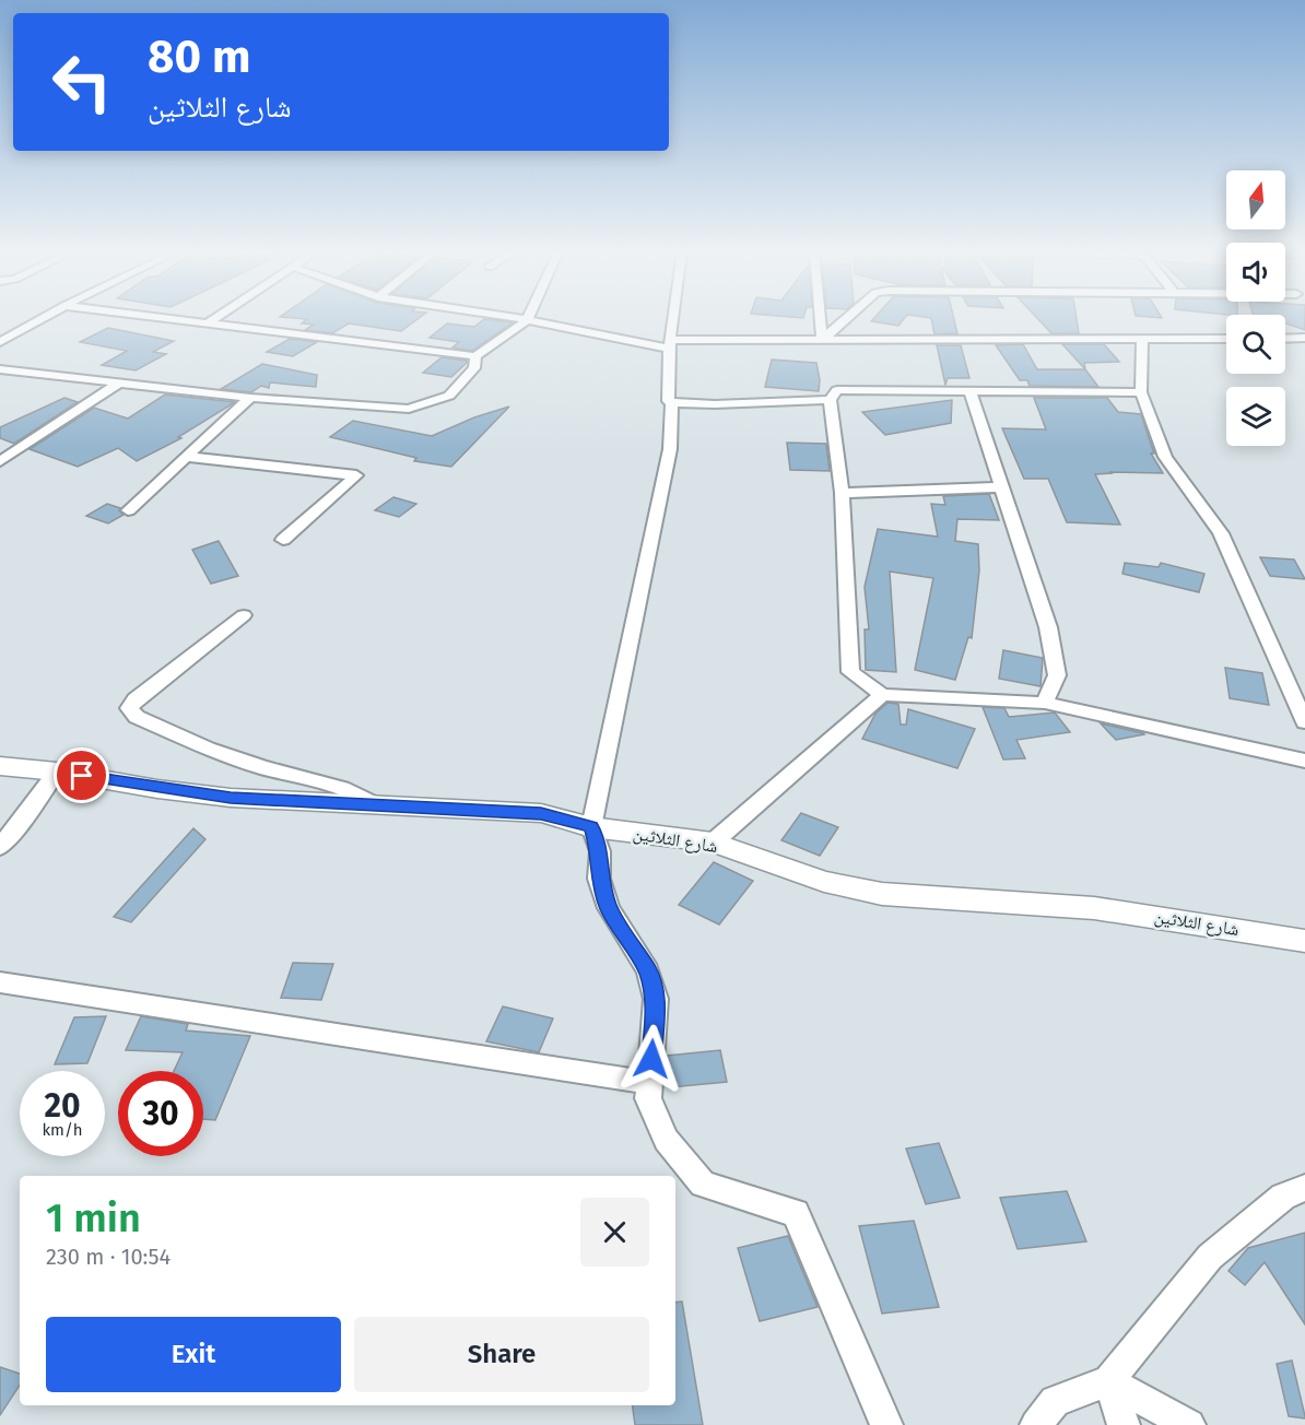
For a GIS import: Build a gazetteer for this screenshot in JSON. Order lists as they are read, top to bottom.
{
  "streets": {
    "street": ["شارع الثلاثين"]
  },
  "north": "top",
  "page": {
    "turn": ["80 m", "شارع الثلاثين"],
    "speed": "20 km/h",
    "limit": "30",
    "heading": ["1 min", "230 m · 10:54"],
    "buttons": ["Exit", "Share"]
  }
}
